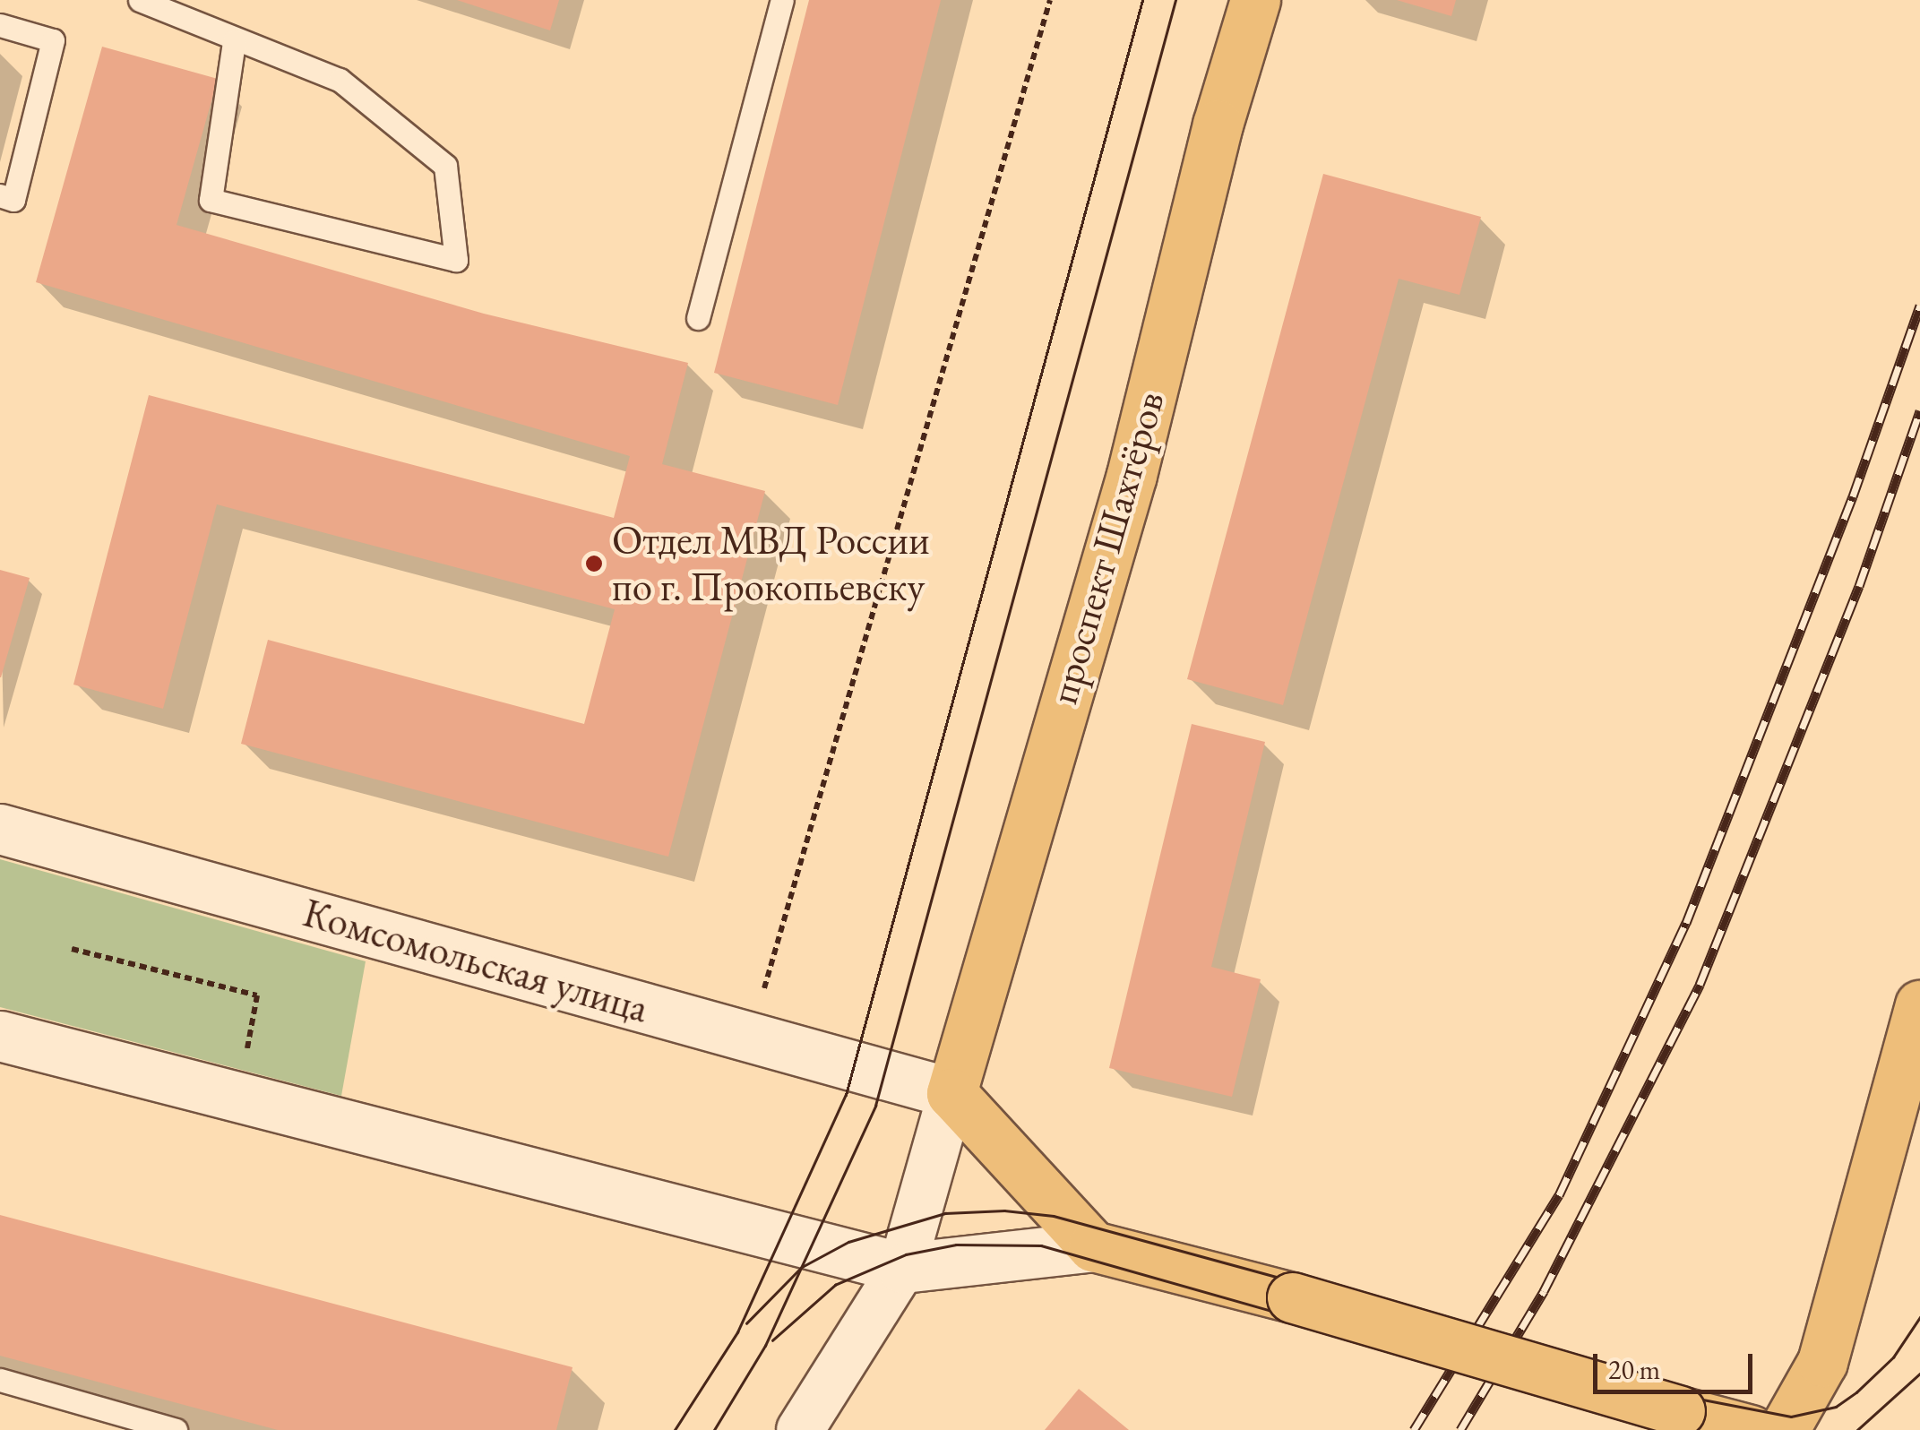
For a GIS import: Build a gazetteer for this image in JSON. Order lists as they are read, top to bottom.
{
  "streets": {
    "main road": ["проспект Шахтёров", "Комсомольская улица"]
  },
  "crossings": [
    ["проспект Шахтёров", "Комсомольская улица"]
  ],
  "places": ["Отдел МВД России по г. Прокопьевску"],
  "scale_bar": "20 m"
}
